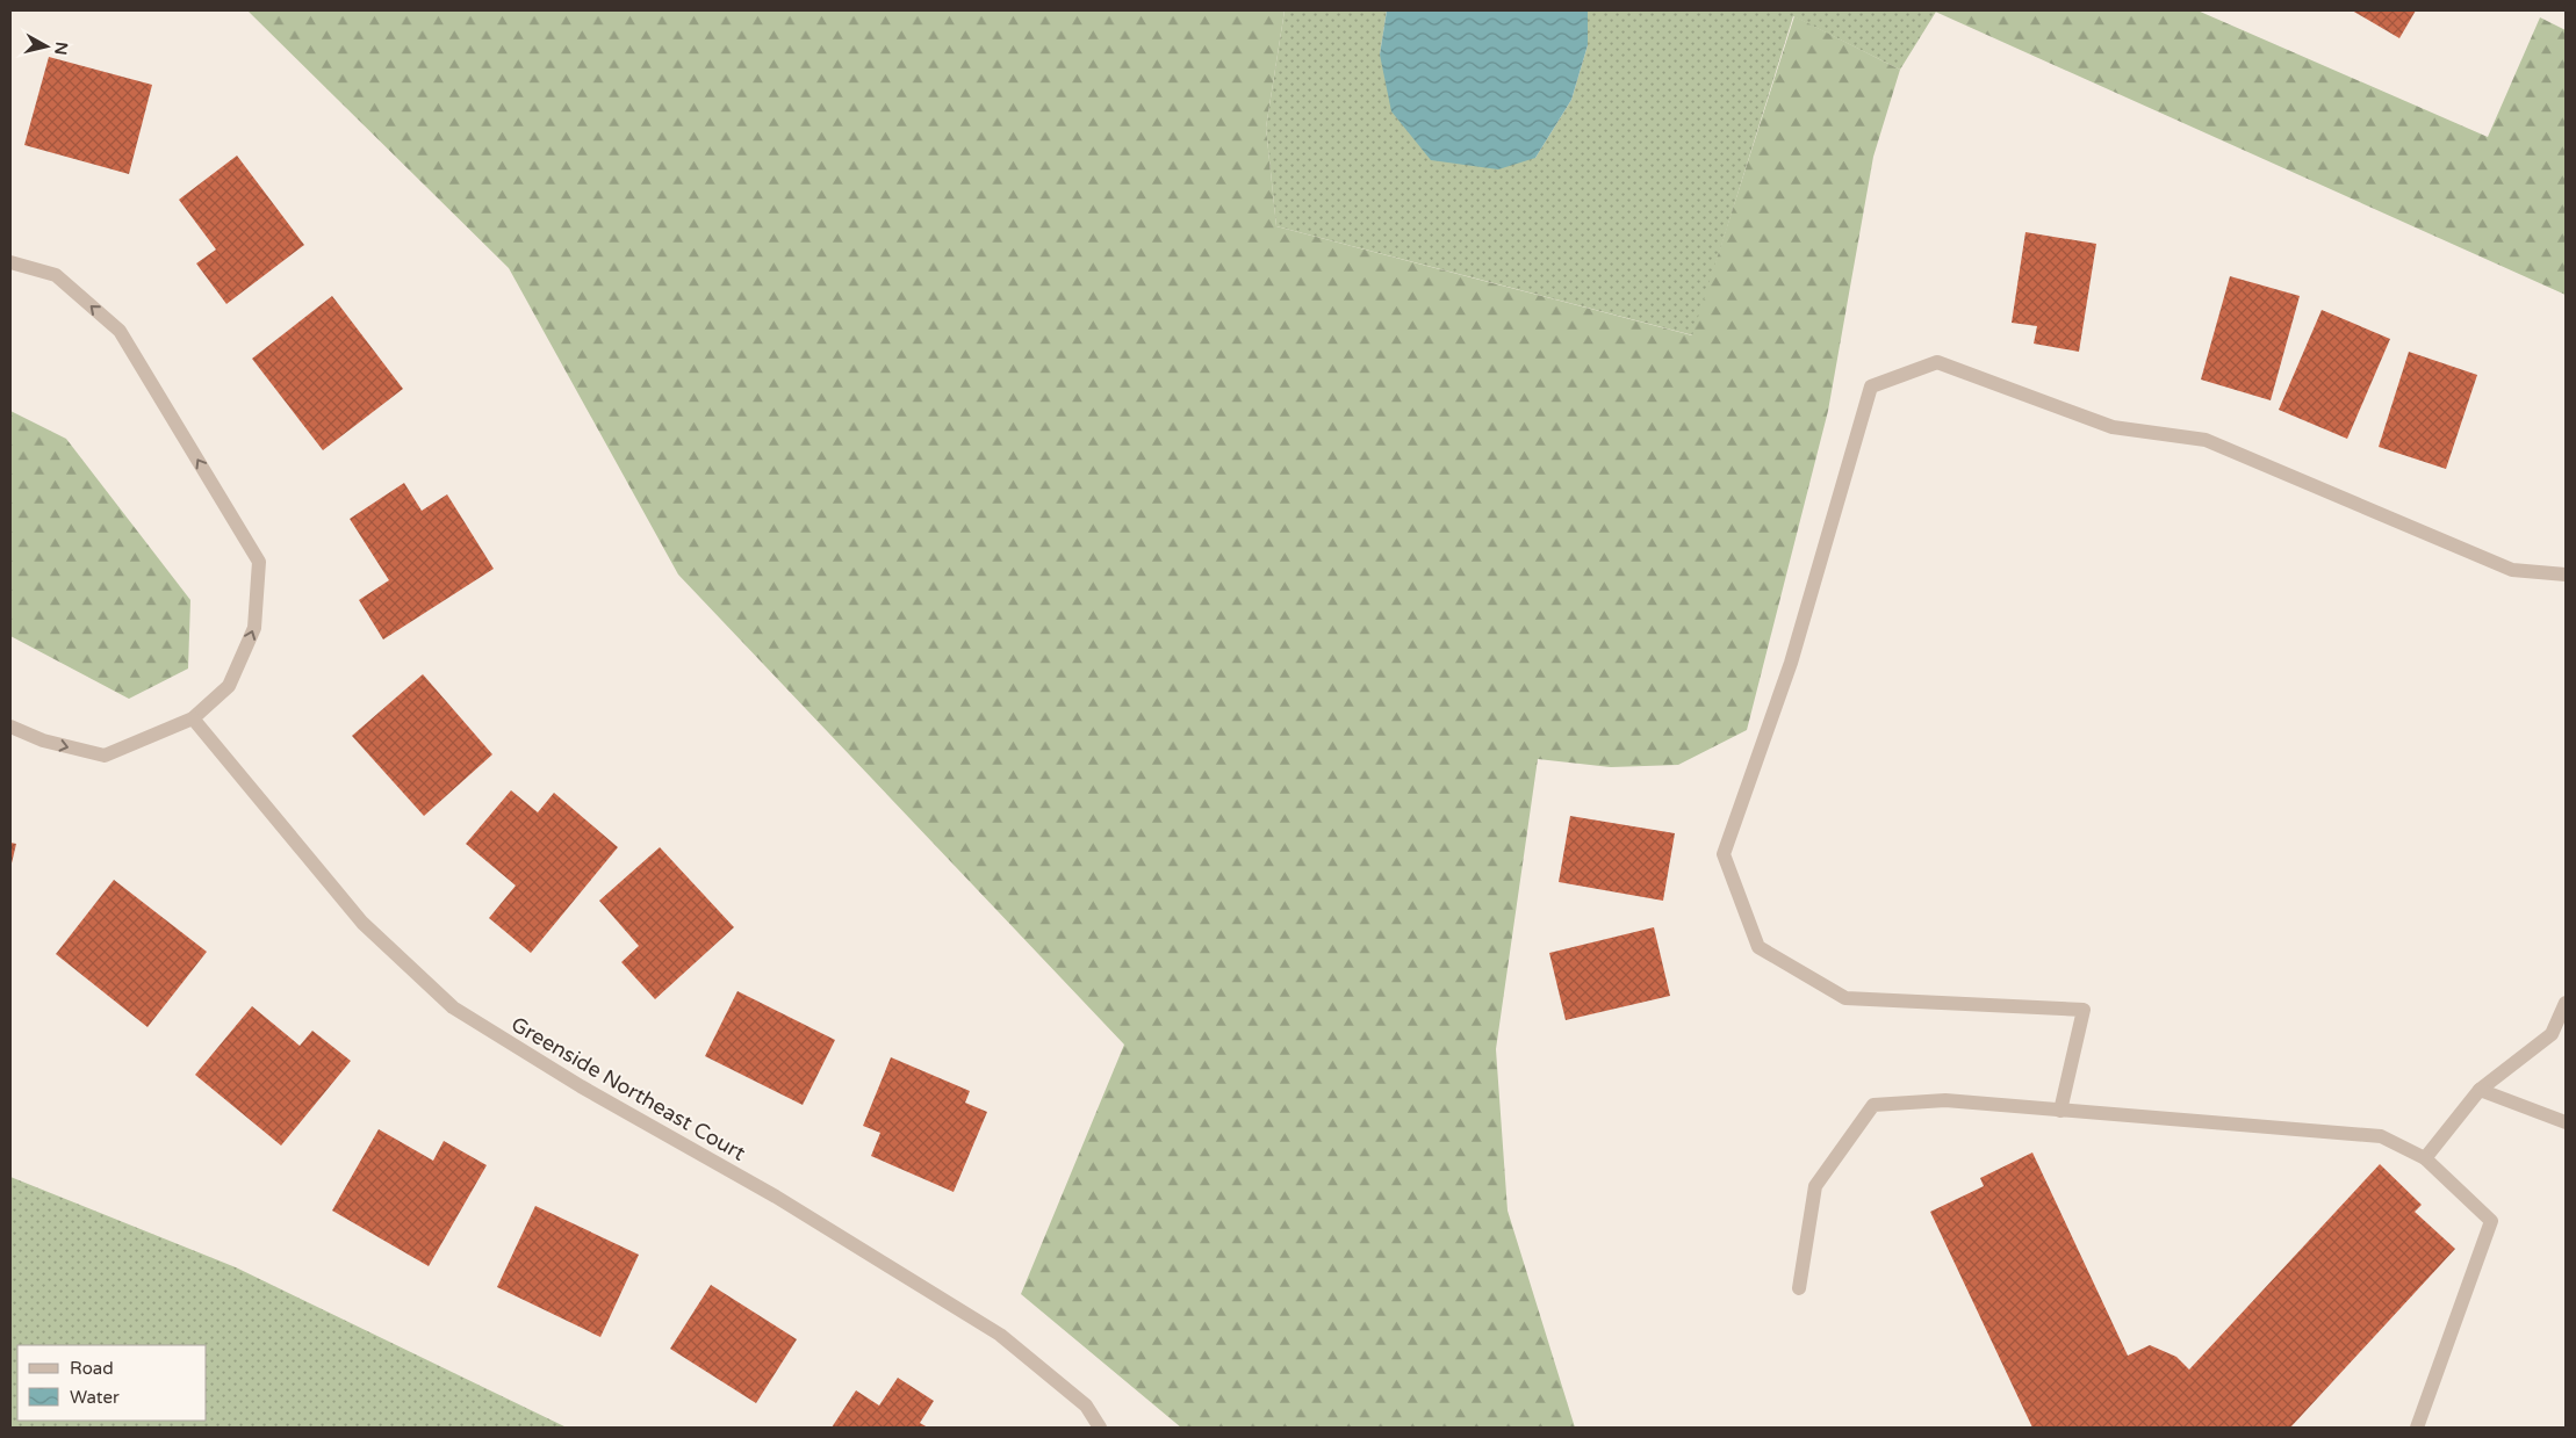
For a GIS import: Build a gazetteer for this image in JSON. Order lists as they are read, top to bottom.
{
  "streets": {
    "street": ["Greenside Northeast Court"]
  },
  "legend": ["Road", "Water"],
  "north": "right"
}
